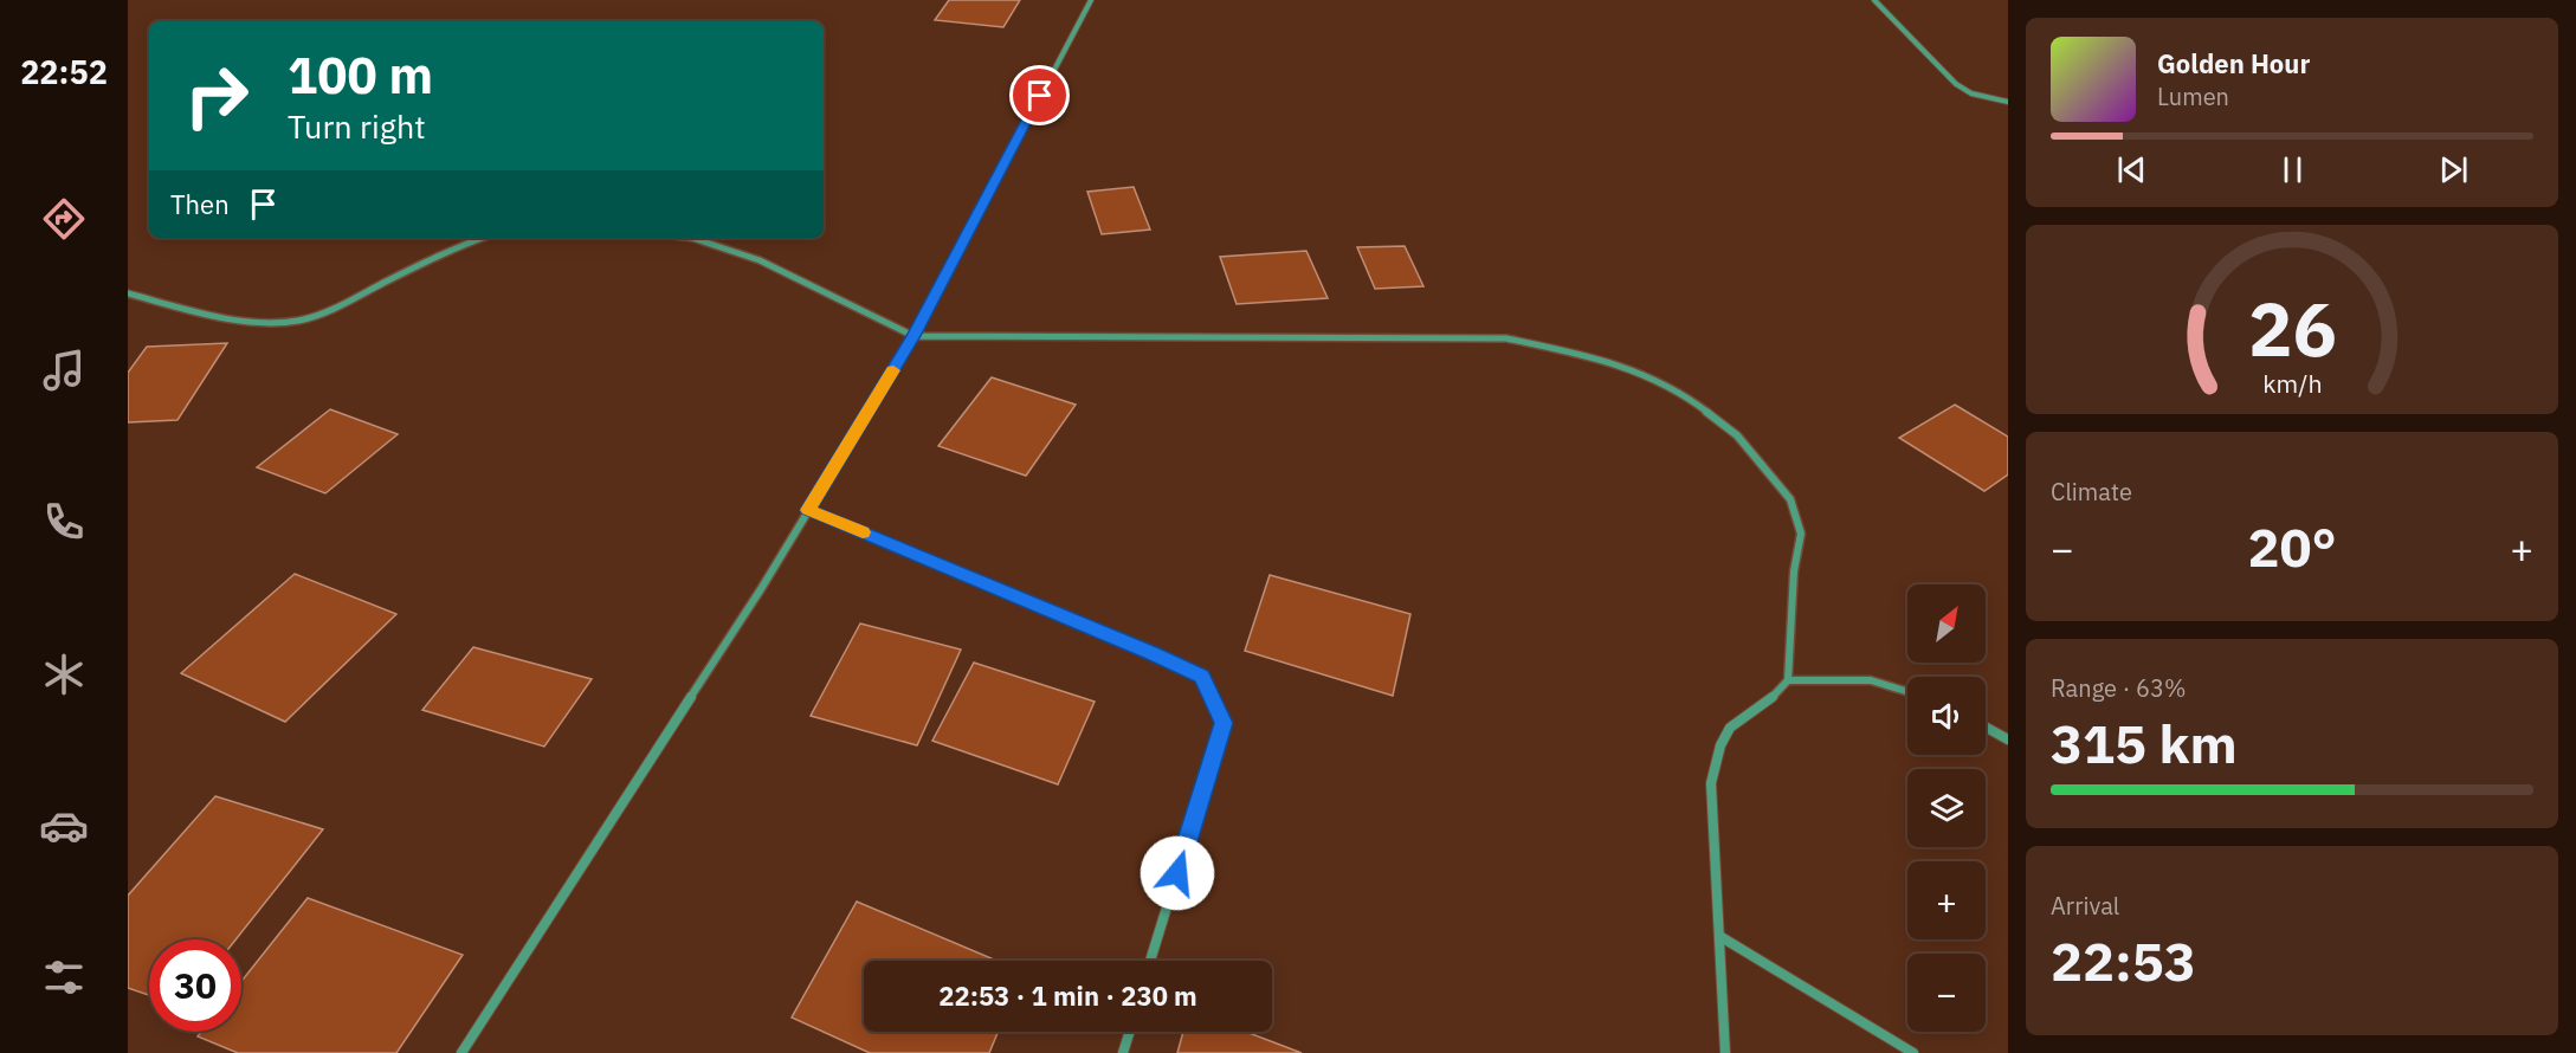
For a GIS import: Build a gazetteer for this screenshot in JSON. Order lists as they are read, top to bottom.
{
  "north": "top right",
  "page": {
    "tabs": "22:52",
    "turn": ["100 m", "Turn right"],
    "song": ["Golden Hour", "Lumen"],
    "then": "Then",
    "tile": [
      "Climate",
      ["Range · 63%", "315 km"],
      ["Arrival", "22:53"]
    ],
    "heat": ["−", "20°", "+"],
    "map_buttons": ["+", "−"],
    "limit": "30",
    "trip": "22:53 · 1 min · 230 m",
    "gauge": ["26", "km/h"]
  }
}
